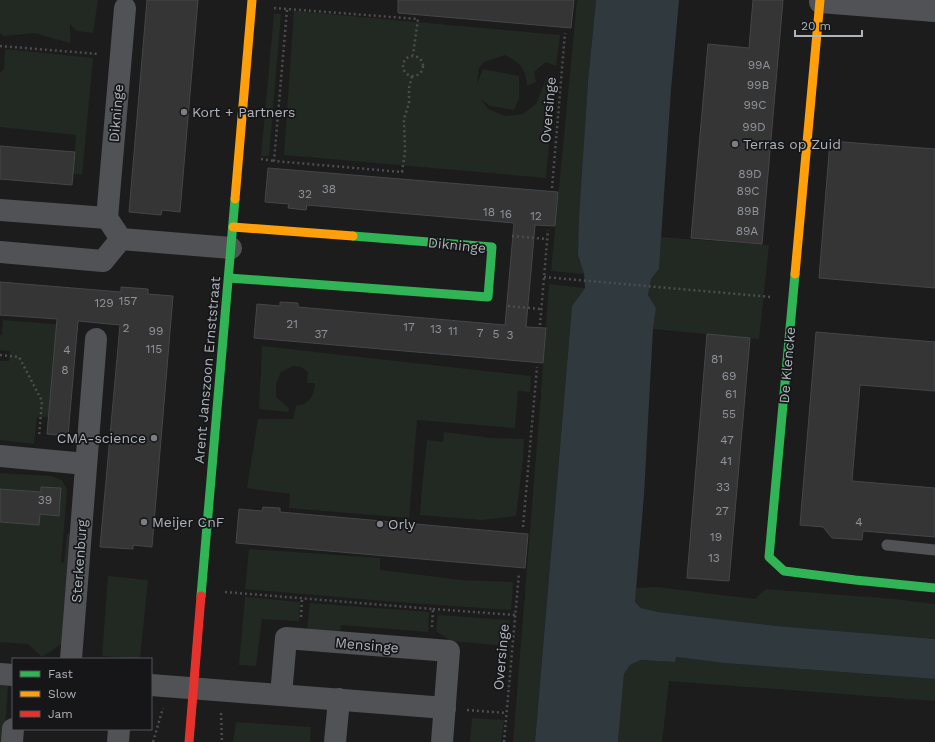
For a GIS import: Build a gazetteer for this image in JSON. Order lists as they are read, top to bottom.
{
  "streets": {
    "street": [
      "Dikninge",
      "De Klencke",
      "Arent Janszoon Ernststraat",
      "Sterkenburg",
      "Mensinge"
    ],
    "path": ["Oversinge"]
  },
  "crossings": [
    ["Dikninge", "Arent Janszoon Ernststraat"]
  ],
  "places": [
    "Kort + Partners",
    "Terras op Zuid",
    "CMA-science",
    "Meijer CnF",
    "Orly"
  ],
  "house_numbers": [
    "99A",
    "99B",
    "99C",
    "99D",
    "89D",
    "38",
    "89C",
    "32",
    "89B",
    "18",
    "16",
    "12",
    "89A",
    "157",
    "129",
    "21",
    "17",
    "2",
    "13",
    "99",
    "11",
    "7",
    "37",
    "5",
    "3",
    "115",
    "4",
    "81",
    "8",
    "69",
    "61",
    "55",
    "47",
    "41",
    "33",
    "39",
    "27",
    "4",
    "19",
    "13"
  ],
  "legend": ["Fast", "Slow", "Jam"],
  "scale_bar": "20 m"
}
